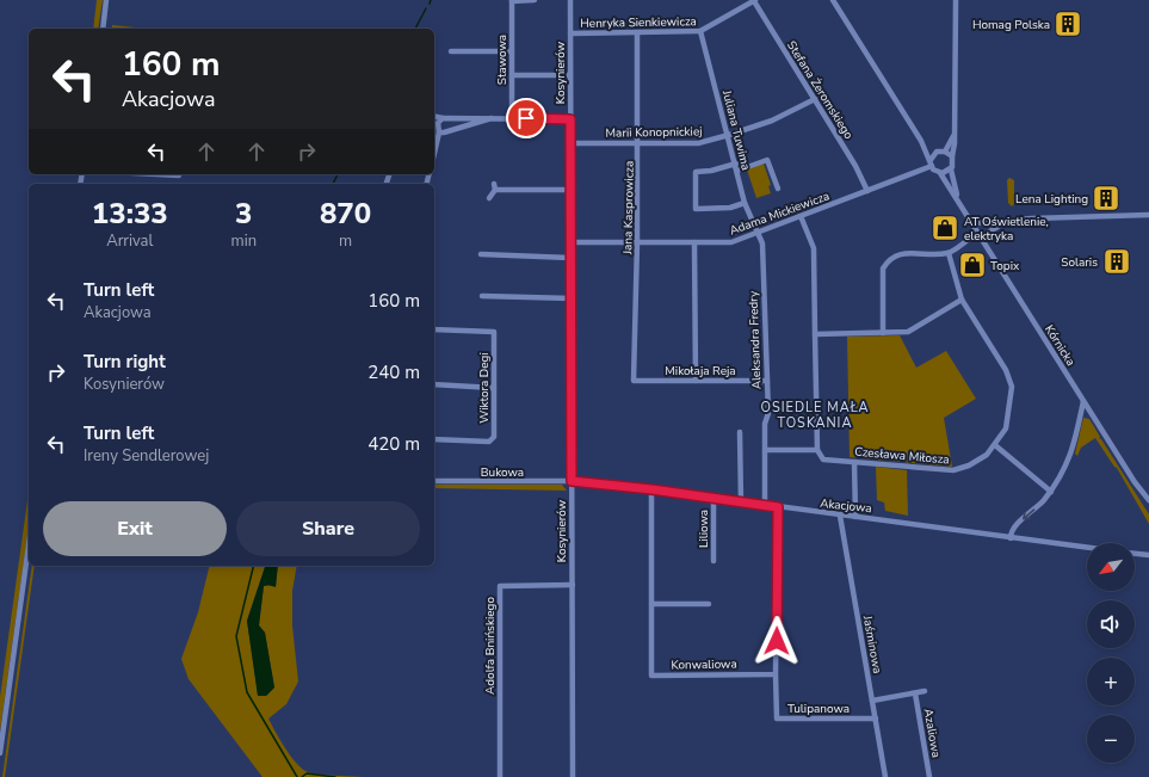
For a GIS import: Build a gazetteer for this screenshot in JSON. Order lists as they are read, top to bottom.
{
  "streets": {
    "street": [
      "Henryka Sienkiewicza",
      "Stawowa",
      "Kosynierów",
      "Stefana Żeromskiego",
      "Juliana Tuwima",
      "Marii Konopnickiej",
      "Jana Kasprowicza",
      "Adama Mickiewicza",
      "Aleksandra Fredry",
      "Kórnicka",
      "Mikołaja Reja",
      "Wiktora Degi",
      "Czesława Miłosza",
      "Bukowa",
      "Akacjowa",
      "Liliowa",
      "Jaśminowa",
      "Adolfa Bnińskiego",
      "Konwaliowa",
      "Tulipanowa",
      "Azaliowa"
    ]
  },
  "crossings": [
    ["Henryka Sienkiewicza", "Kosynierów"],
    ["Henryka Sienkiewicza", "Stefana Żeromskiego"],
    ["Henryka Sienkiewicza", "Juliana Tuwima"],
    ["Henryka Sienkiewicza", "Jana Kasprowicza"],
    ["Kosynierów", "Marii Konopnickiej"],
    ["Kosynierów", "Adama Mickiewicza"],
    ["Kosynierów", "Bukowa"],
    ["Kosynierów", "Akacjowa"],
    ["Kosynierów", "Adolfa Bnińskiego"],
    ["Stefana Żeromskiego", "Marii Konopnickiej"],
    ["Stefana Żeromskiego", "Adama Mickiewicza"],
    ["Juliana Tuwima", "Marii Konopnickiej"],
    ["Juliana Tuwima", "Adama Mickiewicza"],
    ["Juliana Tuwima", "Aleksandra Fredry"],
    ["Marii Konopnickiej", "Jana Kasprowicza"],
    ["Jana Kasprowicza", "Adama Mickiewicza"],
    ["Jana Kasprowicza", "Mikołaja Reja"],
    ["Adama Mickiewicza", "Aleksandra Fredry"],
    ["Adama Mickiewicza", "Kórnicka"],
    ["Aleksandra Fredry", "Mikołaja Reja"],
    ["Aleksandra Fredry", "Czesława Miłosza"],
    ["Aleksandra Fredry", "Akacjowa"],
    ["Bukowa", "Akacjowa"],
    ["Akacjowa", "Liliowa"],
    ["Akacjowa", "Jaśminowa"],
    ["Akacjowa", "Konwaliowa"],
    ["Jaśminowa", "Tulipanowa"],
    ["Konwaliowa", "Tulipanowa"]
  ],
  "districts": ["OSIEDLE MAŁA TOSKANIA"],
  "places": {
    "building": ["Homag Polska", "Lena Lighting", "Solaris"],
    "shop": ["AT Oświetlenie, elektryka", "Topix"]
  },
  "north": "bottom left",
  "page": {
    "turn": ["160 m", "Akacjowa"],
    "eta": [
      "13:33",
      "Arrival",
      "3",
      "min",
      "870",
      "m"
    ],
    "list": [
      {
        "name": "Turn left",
        "note": "Akacjowa",
        "value": "160 m"
      },
      {
        "name": "Turn right",
        "note": "Kosynierów",
        "value": "240 m"
      },
      {
        "name": "Turn left",
        "note": "Ireny Sendlerowej",
        "value": "420 m"
      }
    ],
    "buttons": ["Exit", "Share"],
    "map_buttons": ["+", "−"]
  }
}
